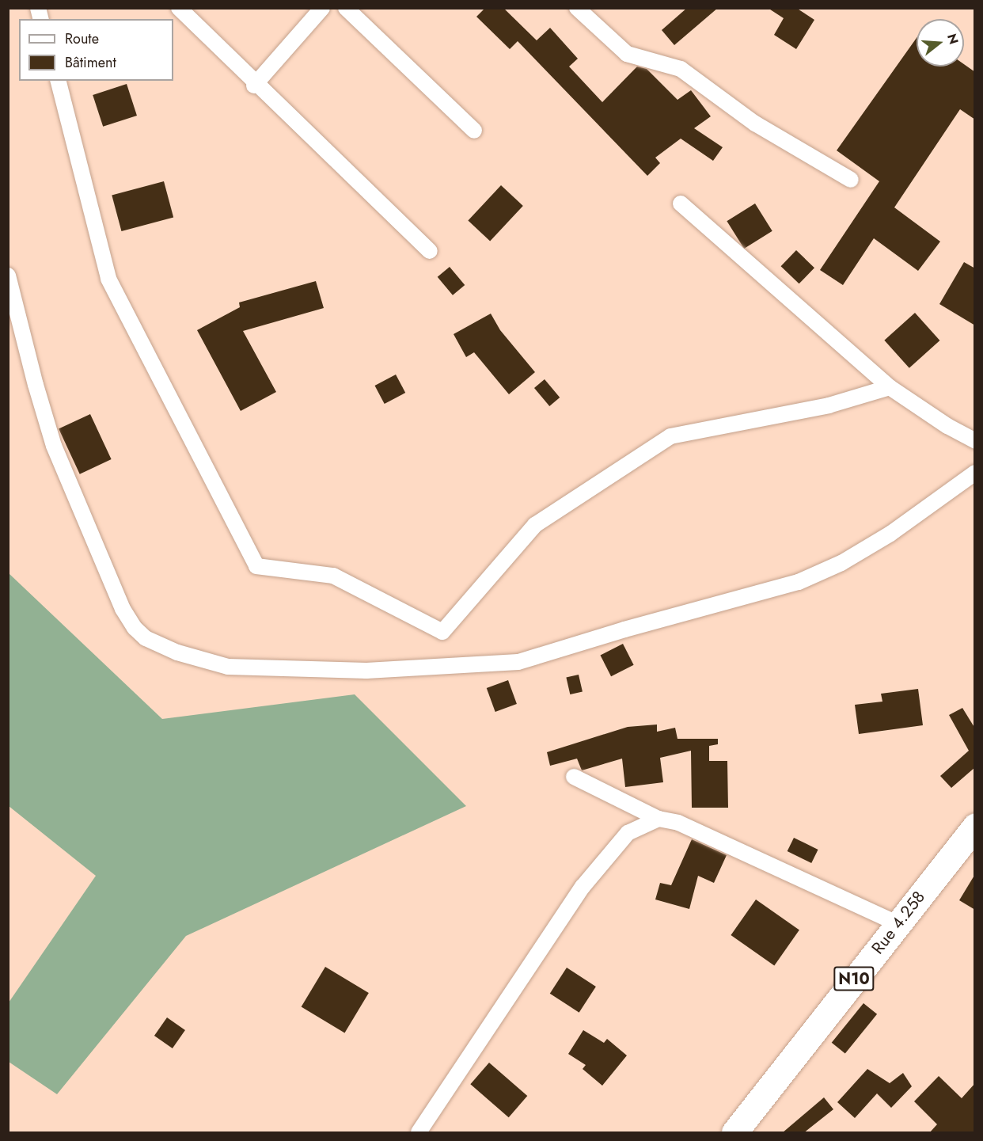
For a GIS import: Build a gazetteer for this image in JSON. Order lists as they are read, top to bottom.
{
  "streets": {
    "highway": ["Rue 4.258", "N10"]
  },
  "legend": ["Route", "Bâtiment"],
  "north": "right"
}
